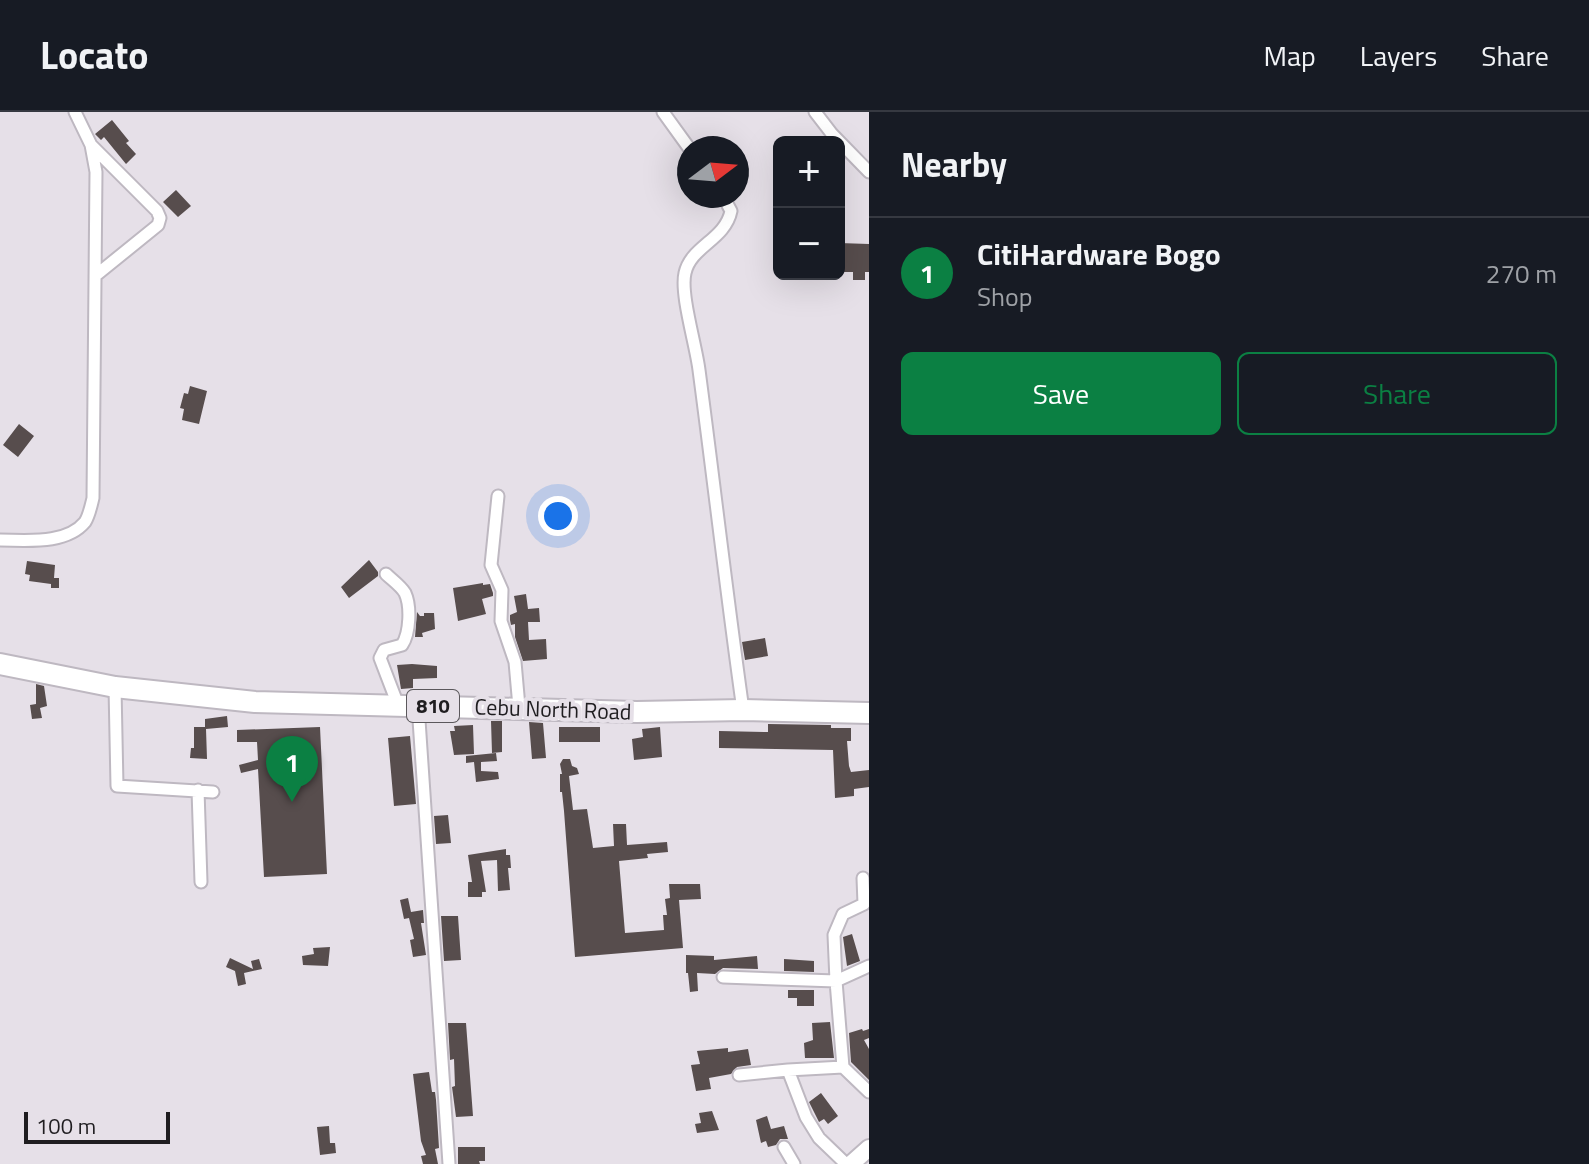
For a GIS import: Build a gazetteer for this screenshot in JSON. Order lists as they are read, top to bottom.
{
  "streets": {
    "highway": ["810", "Cebu North Road"]
  },
  "scale_bar": "100 m",
  "north": "right",
  "page": {
    "header": "Locato",
    "nav": ["Map", "Layers", "Share"],
    "heading": "Nearby",
    "map_buttons": ["+", "−"],
    "list": [
      {
        "mark": "1",
        "name": "CitiHardware Bogo",
        "note": "Shop",
        "value": "270 m"
      }
    ],
    "buttons": ["Save", "Share"],
    "pins": "1",
    "scale": "100 m"
  }
}
